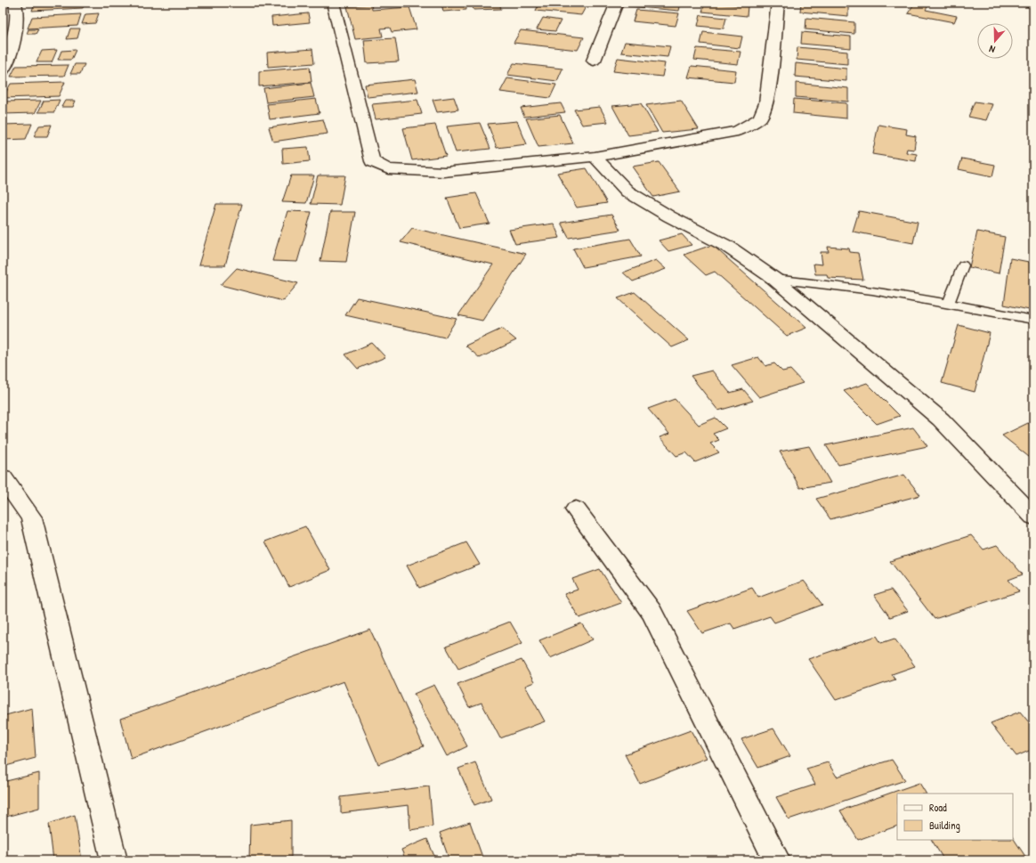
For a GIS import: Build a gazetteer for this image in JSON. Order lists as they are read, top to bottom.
{
  "legend": ["Road", "Building"],
  "north": "bottom"
}
